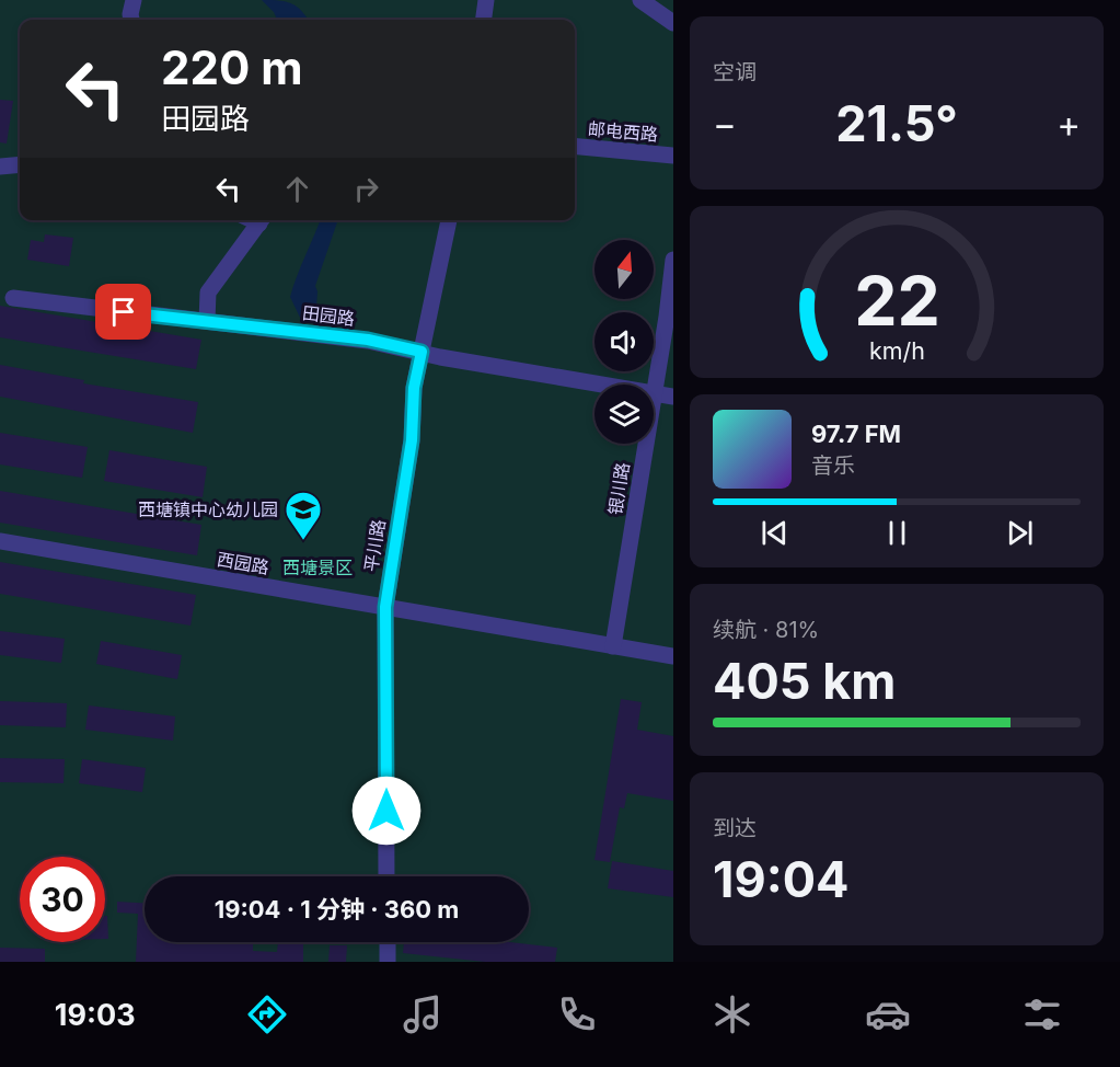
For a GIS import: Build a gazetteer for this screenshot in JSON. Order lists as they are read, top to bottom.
{
  "streets": {
    "street": [
      "邮电西路",
      "田园路",
      "银川路",
      "平川路",
      "西园路"
    ]
  },
  "crossings": [
    ["田园路", "银川路"],
    ["田园路", "平川路"],
    ["银川路", "西园路"],
    ["平川路", "西园路"]
  ],
  "parks": ["西塘景区"],
  "places": {
    "school or university": ["西塘镇中心幼儿园"]
  },
  "north": "top",
  "page": {
    "tile": [
      "空调",
      ["续航 · 81%", "405 km"],
      ["到达", "19:04"]
    ],
    "turn": ["220 m", "田园路"],
    "heat": ["−", "21.5°", "+"],
    "song": ["97.7 FM", "音乐"],
    "limit": "30",
    "trip": "19:04 · 1 分钟 · 360 m",
    "tabs": "19:03",
    "gauge": ["22", "km/h"]
  }
}
